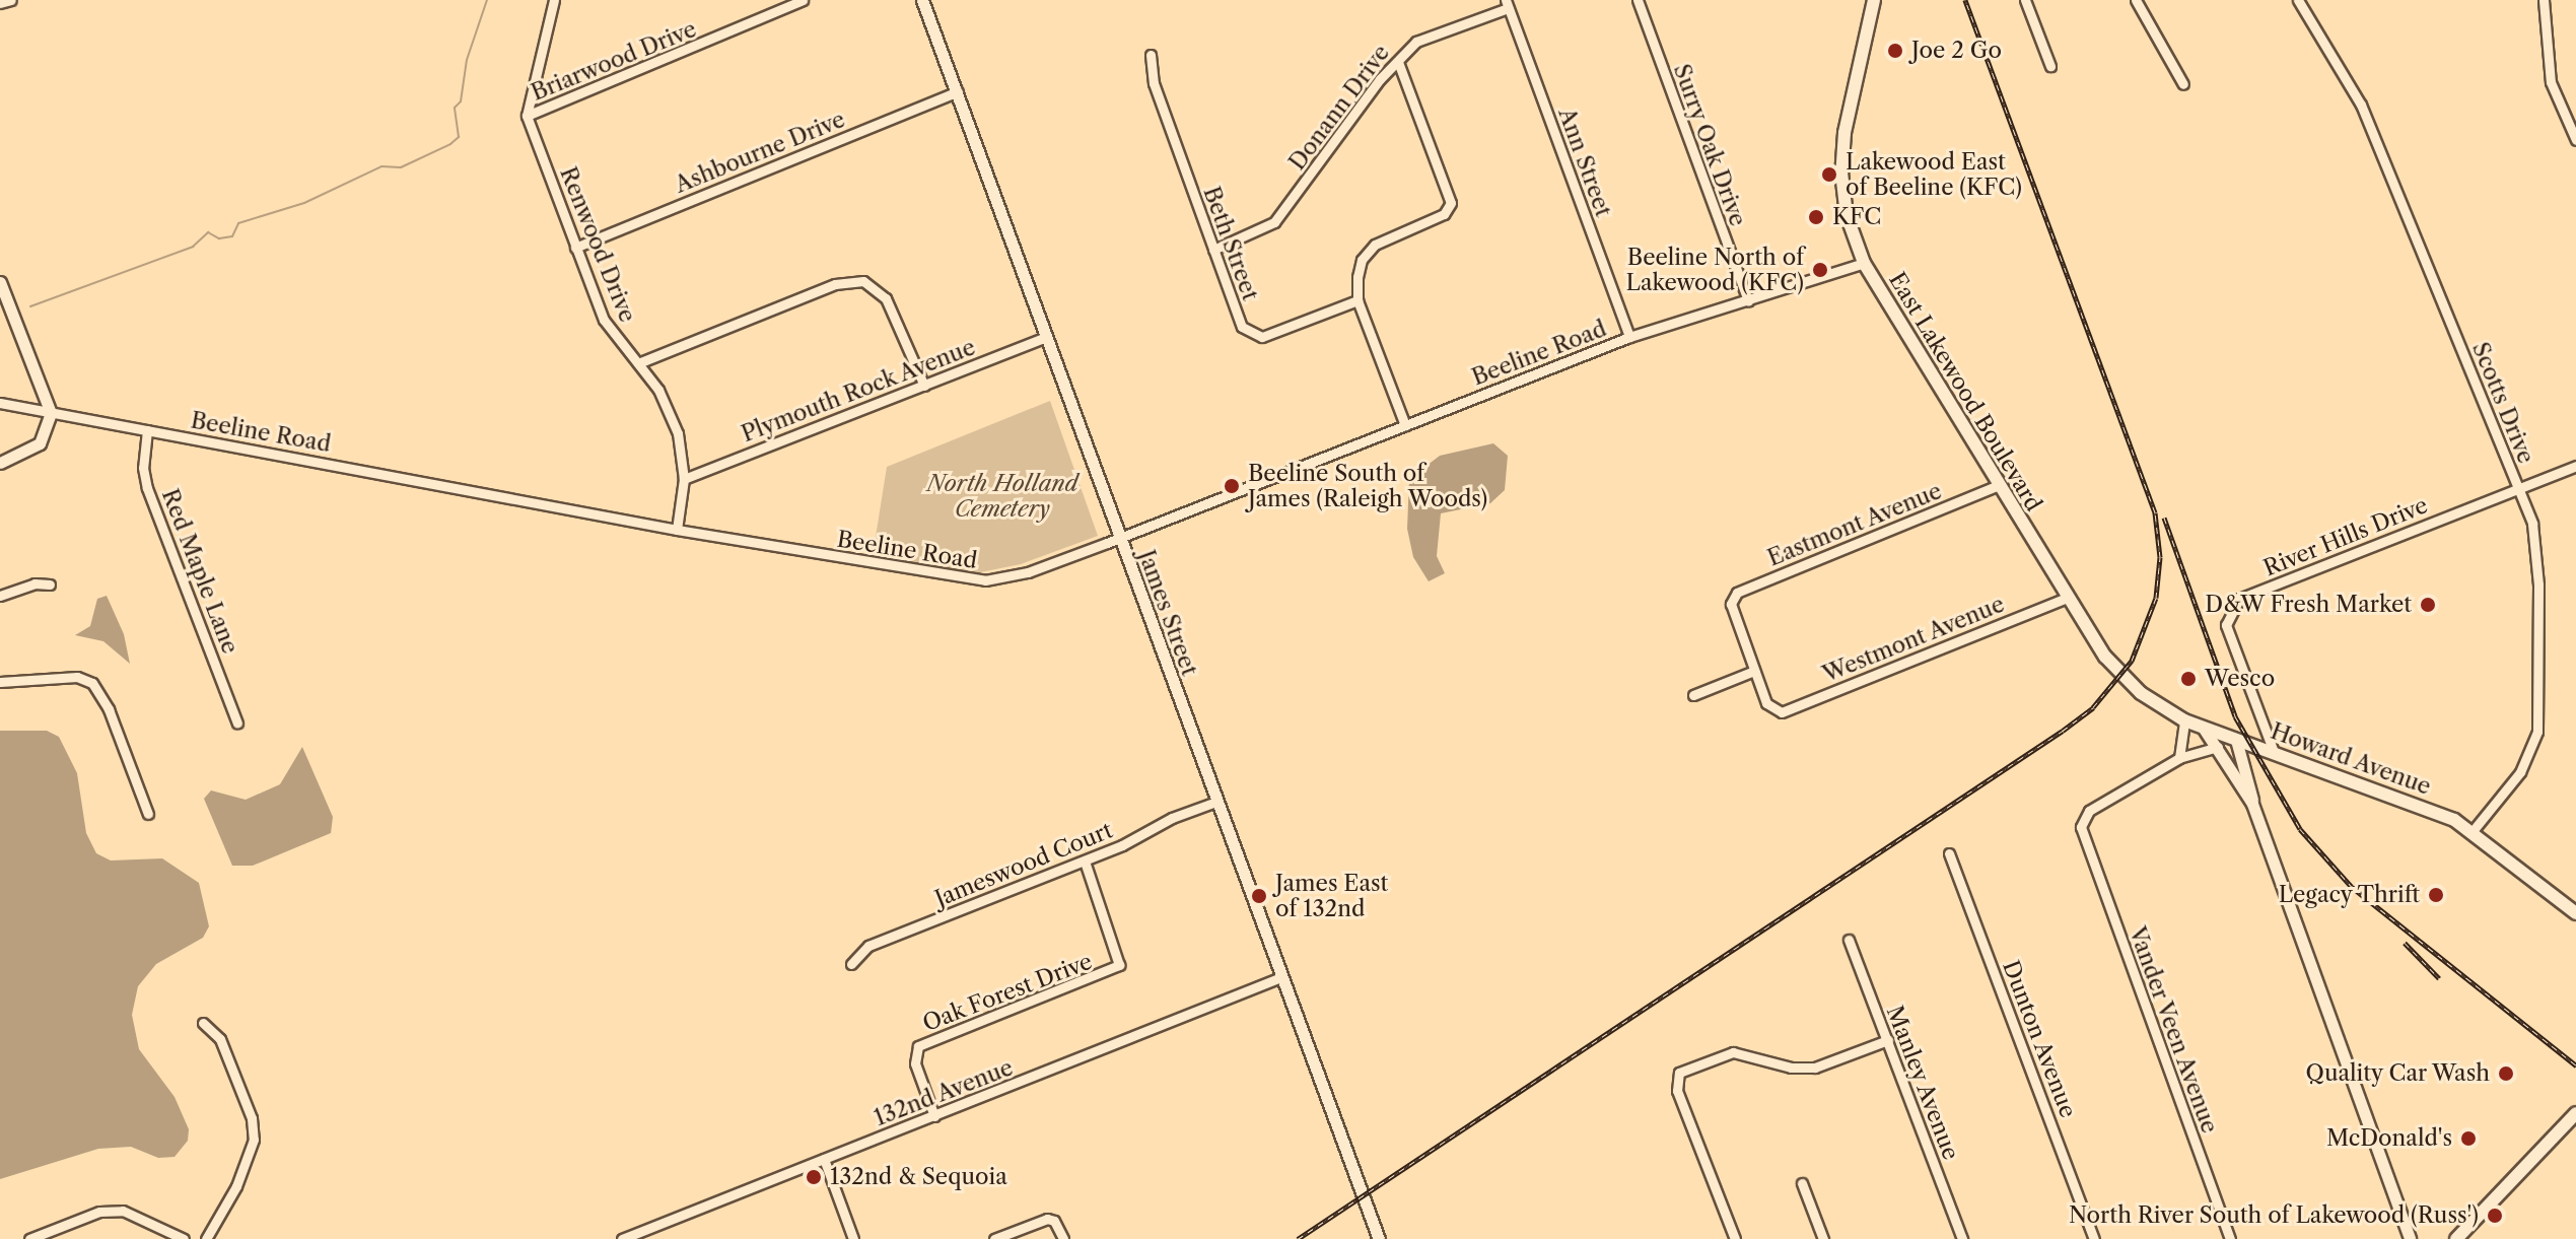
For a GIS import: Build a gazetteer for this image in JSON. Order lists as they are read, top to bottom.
{
  "streets": {
    "main road": ["East Lakewood Boulevard", "Howard Avenue"],
    "street": [
      "Briarwood Drive",
      "Donann Drive",
      "Surry Oak Drive",
      "Ashbourne Drive",
      "Ann Street",
      "Beth Street",
      "Renwood Drive",
      "Beeline Road",
      "Plymouth Rock Avenue",
      "Scotts Drive",
      "Eastmont Avenue",
      "River Hills Drive",
      "Red Maple Lane",
      "James Street",
      "Westmont Avenue",
      "Jameswood Court",
      "Oak Forest Drive",
      "Vander Veen Avenue",
      "Dunton Avenue",
      "Manley Avenue",
      "132nd Avenue"
    ]
  },
  "crossings": [
    ["Briarwood Drive", "Renwood Drive"],
    ["Donann Drive", "Ann Street"],
    ["Donann Drive", "Beth Street"],
    ["Surry Oak Drive", "Beeline Road"],
    ["Ashbourne Drive", "Renwood Drive"],
    ["Ashbourne Drive", "James Street"],
    ["Ann Street", "Beeline Road"],
    ["Renwood Drive", "Beeline Road"],
    ["Renwood Drive", "Plymouth Rock Avenue"],
    ["Beeline Road", "East Lakewood Boulevard"],
    ["Beeline Road", "Red Maple Lane"],
    ["Beeline Road", "James Street"],
    ["Plymouth Rock Avenue", "James Street"],
    ["East Lakewood Boulevard", "Eastmont Avenue"],
    ["East Lakewood Boulevard", "Westmont Avenue"],
    ["East Lakewood Boulevard", "Howard Avenue"],
    ["Scotts Drive", "River Hills Drive"],
    ["Scotts Drive", "Howard Avenue"],
    ["Eastmont Avenue", "Westmont Avenue"],
    ["River Hills Drive", "Howard Avenue"],
    ["James Street", "Jameswood Court"],
    ["James Street", "132nd Avenue"],
    ["Jameswood Court", "Oak Forest Drive"],
    ["Oak Forest Drive", "132nd Avenue"]
  ],
  "parks": ["North Holland Cemetery"],
  "places": [
    "Joe 2 Go",
    "Lakewood East of Beeline (KFC)",
    "KFC",
    "Beeline North of Lakewood (KFC)",
    "Beeline South of James (Raleigh Woods)",
    "D&W Fresh Market",
    "Wesco",
    "Legacy Thrift",
    "James East of 132nd",
    "Quality Car Wash",
    "McDonald's",
    "132nd & Sequoia",
    "North River South of Lakewood (Russ')"
  ]
}
